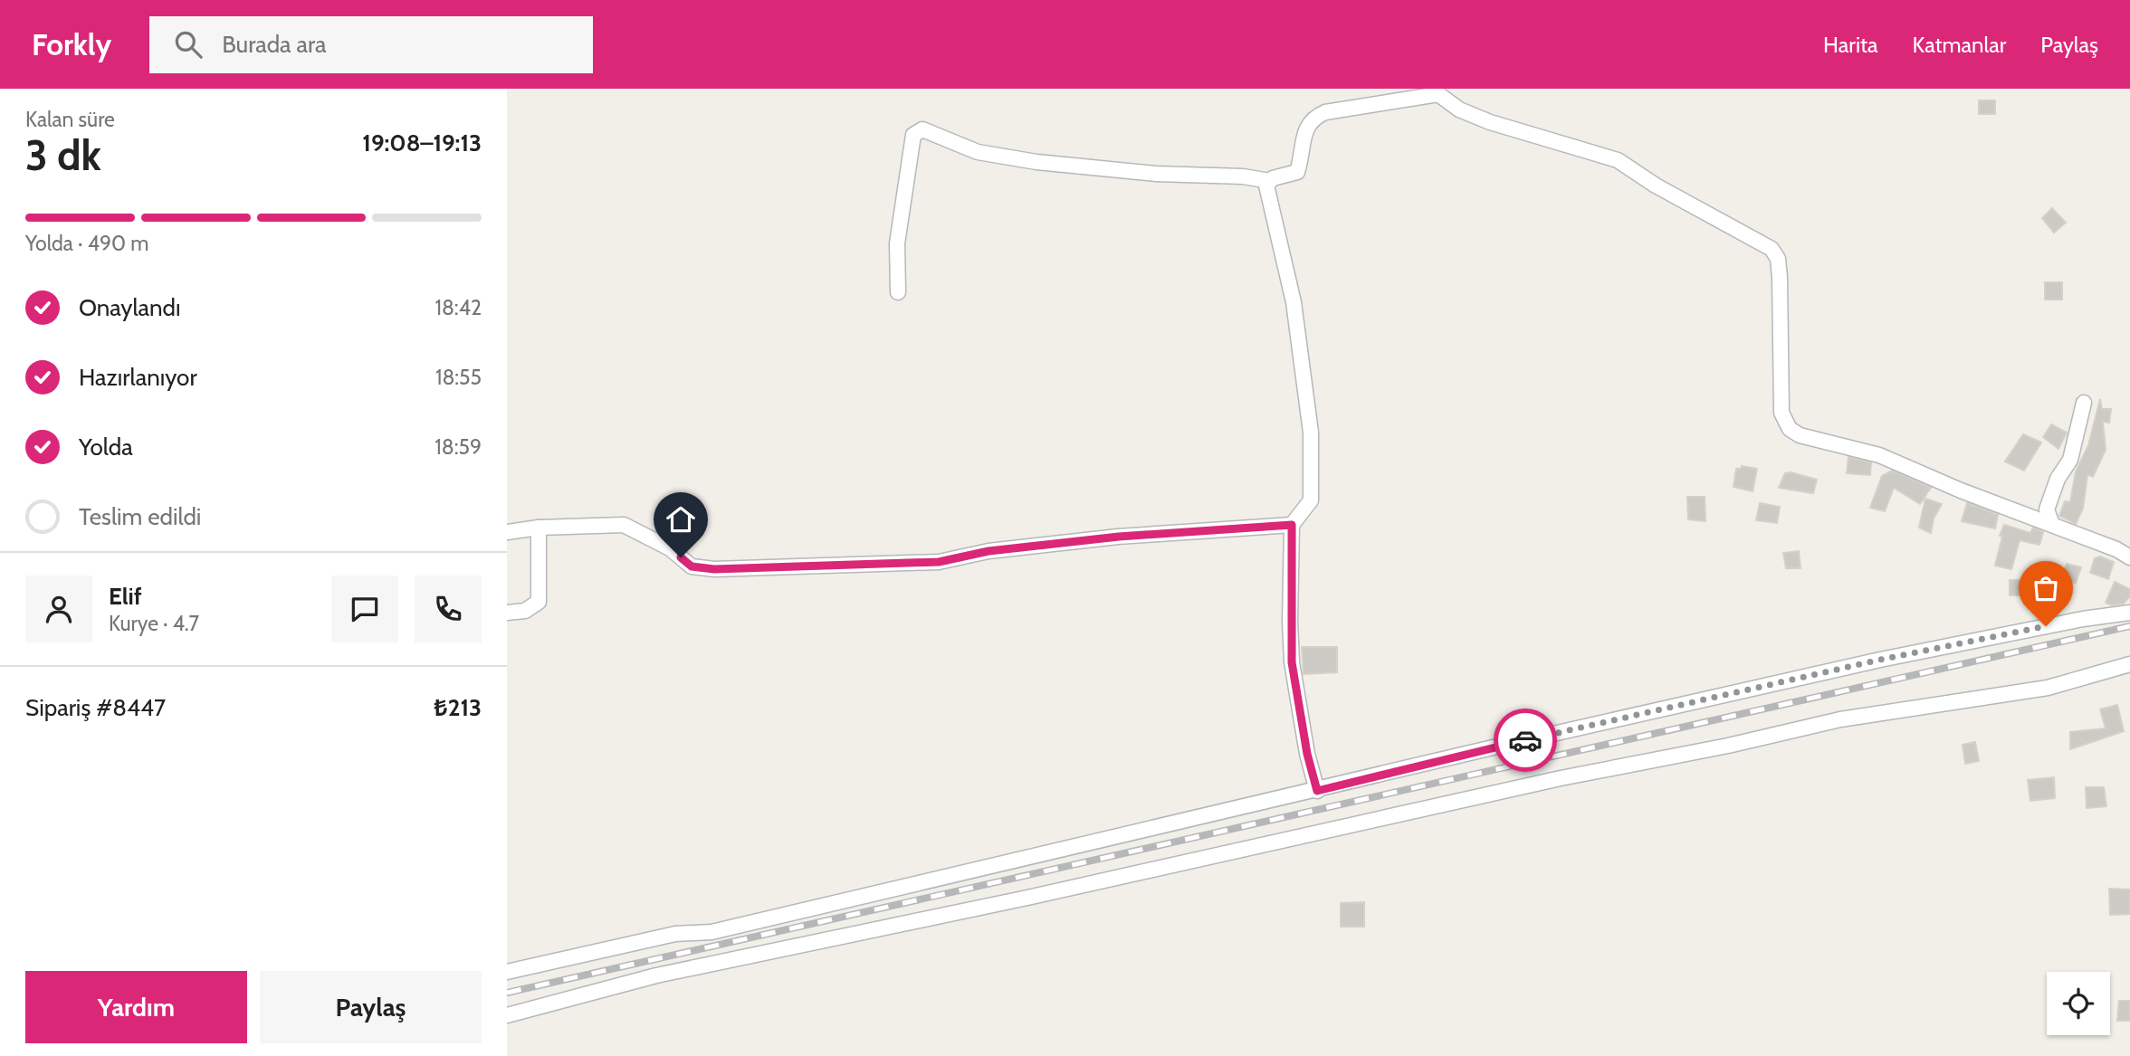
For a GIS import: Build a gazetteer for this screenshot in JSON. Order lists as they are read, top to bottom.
{
  "page": {
    "header": "Forkly",
    "search": "Burada ara",
    "nav": ["Harita", "Katmanlar", "Paylaş"],
    "heading": ["3 dk", "Kalan süre", "19:08–19:13"],
    "panel": [
      "Elif",
      "Kurye · 4.7",
      "Sipariş #8447",
      "₺213"
    ],
    "bar": "Yolda · 490 m",
    "list": [
      ["Onaylandı", "18:42"],
      ["Hazırlanıyor", "18:55"],
      ["Yolda", "18:59"],
      "Teslim edildi"
    ],
    "buttons": ["Yardım", "Paylaş"]
  }
}
